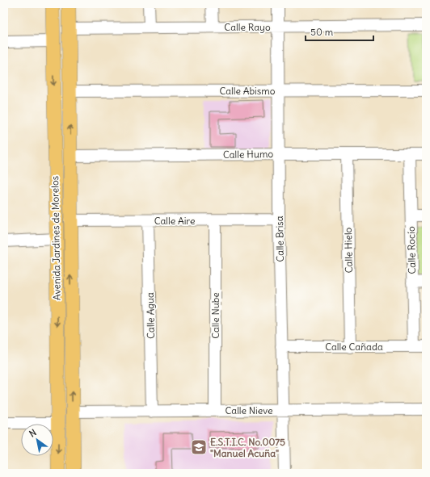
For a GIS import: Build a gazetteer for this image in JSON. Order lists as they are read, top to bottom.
{
  "streets": {
    "main road": ["Avenida Jardines de Morelos"],
    "street": [
      "Calle Rayo",
      "Calle Abismo",
      "Calle Humo",
      "Calle Aire",
      "Calle Brisa",
      "Calle Hielo",
      "Calle Rocío",
      "Calle Agua",
      "Calle Nube",
      "Calle Cañada",
      "Calle Nieve"
    ]
  },
  "crossings": [
    ["Calle Rayo", "Avenida Jardines de Morelos"],
    ["Calle Rayo", "Calle Brisa"],
    ["Calle Abismo", "Avenida Jardines de Morelos"],
    ["Calle Abismo", "Calle Brisa"],
    ["Calle Humo", "Avenida Jardines de Morelos"],
    ["Calle Humo", "Calle Brisa"],
    ["Calle Humo", "Calle Hielo"],
    ["Calle Humo", "Calle Rocío"],
    ["Calle Aire", "Avenida Jardines de Morelos"],
    ["Calle Aire", "Calle Brisa"],
    ["Calle Aire", "Calle Agua"],
    ["Calle Aire", "Calle Nube"],
    ["Avenida Jardines de Morelos", "Calle Nieve"],
    ["Calle Brisa", "Calle Cañada"],
    ["Calle Brisa", "Calle Nieve"],
    ["Calle Hielo", "Calle Cañada"],
    ["Calle Rocío", "Calle Cañada"],
    ["Calle Agua", "Calle Nieve"],
    ["Calle Nube", "Calle Nieve"]
  ],
  "places": {
    "school or university": ["E.S.T.I.C. No.0075 \"Manuel Acuña\""]
  },
  "scale_bar": "50 m",
  "north": "top left"
}
